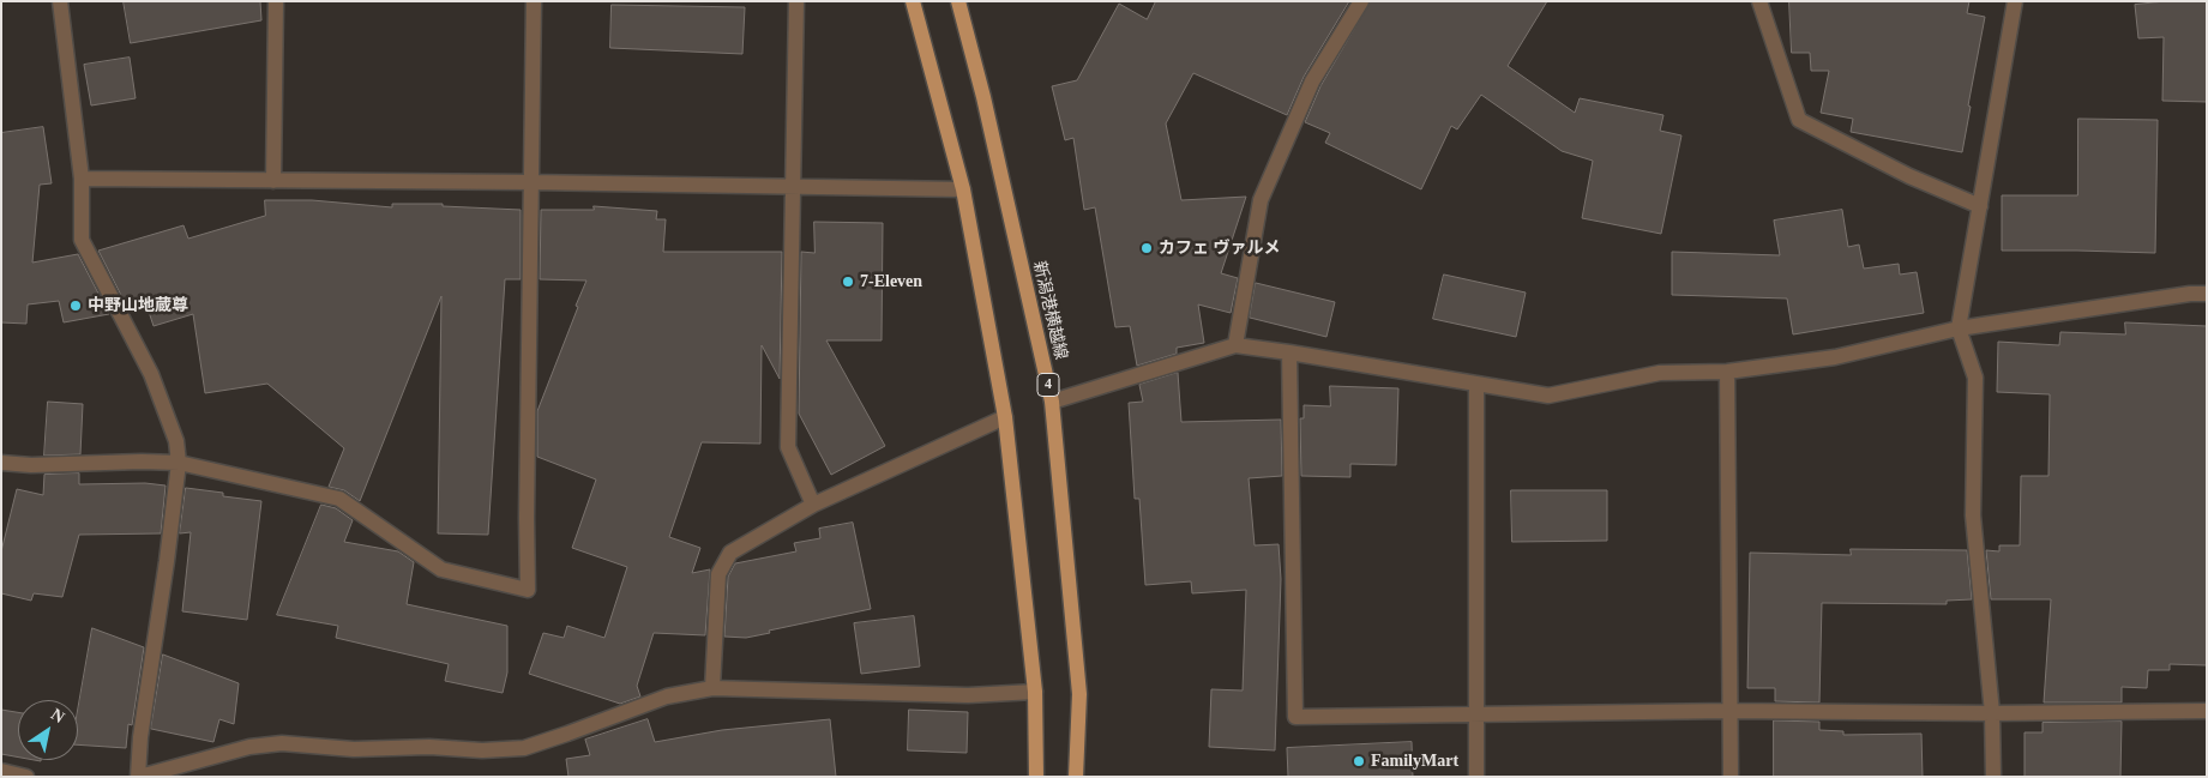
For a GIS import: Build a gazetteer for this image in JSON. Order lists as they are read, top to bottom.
{
  "streets": {
    "main road": ["新潟港横越線", "4"]
  },
  "places": [
    "カフェ ヴァルメ",
    "7-Eleven",
    "中野山地蔵尊",
    "FamilyMart"
  ],
  "north": "top right"
}
